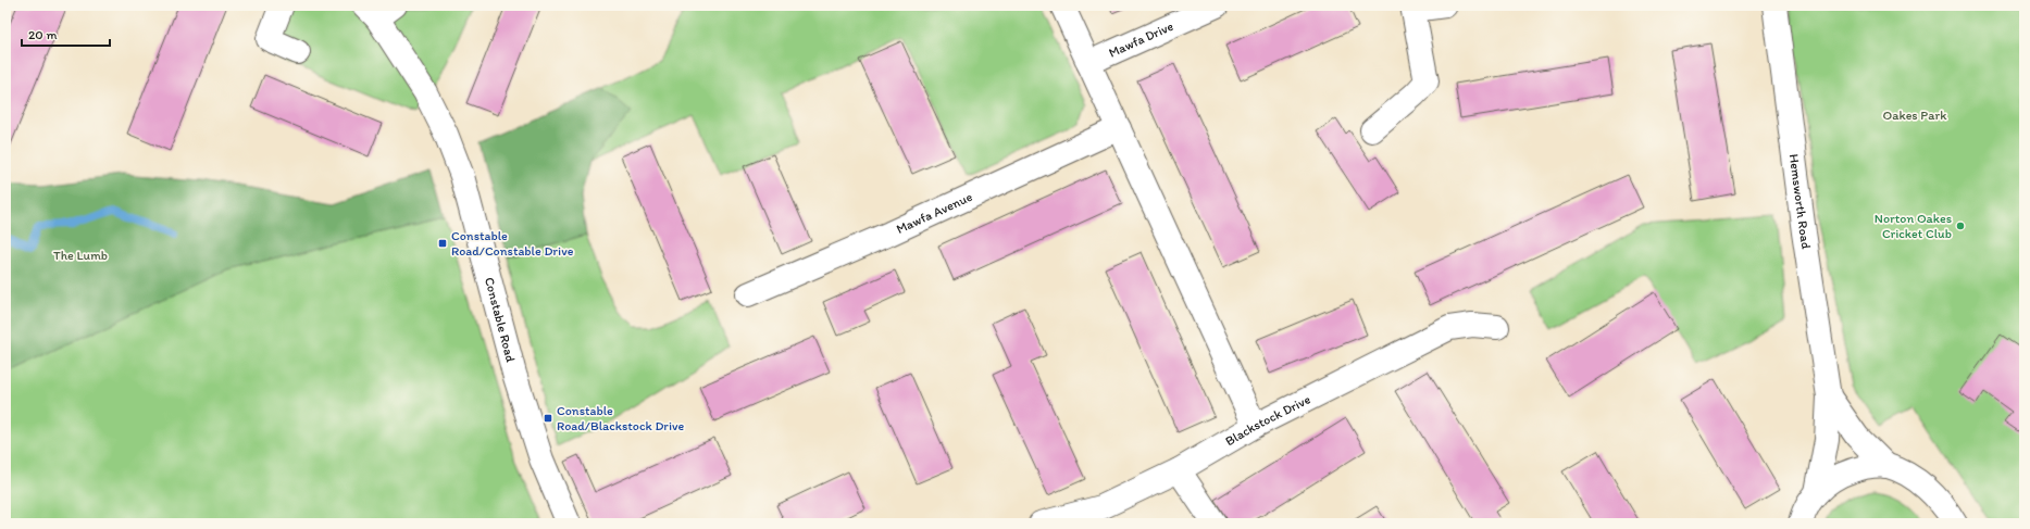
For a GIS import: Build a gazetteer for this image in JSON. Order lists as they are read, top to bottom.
{
  "streets": {
    "street": [
      "Mawfa Drive",
      "Hemsworth Road",
      "Mawfa Avenue",
      "Constable Road",
      "Blackstock Drive"
    ]
  },
  "parks": ["Oakes Park", "The Lumb"],
  "places": {
    "other": ["Norton Oakes Cricket Club"],
    "transit": ["Constable Road/Constable Drive", "Constable Road/Blackstock Drive"]
  },
  "scale_bar": "20 m"
}
